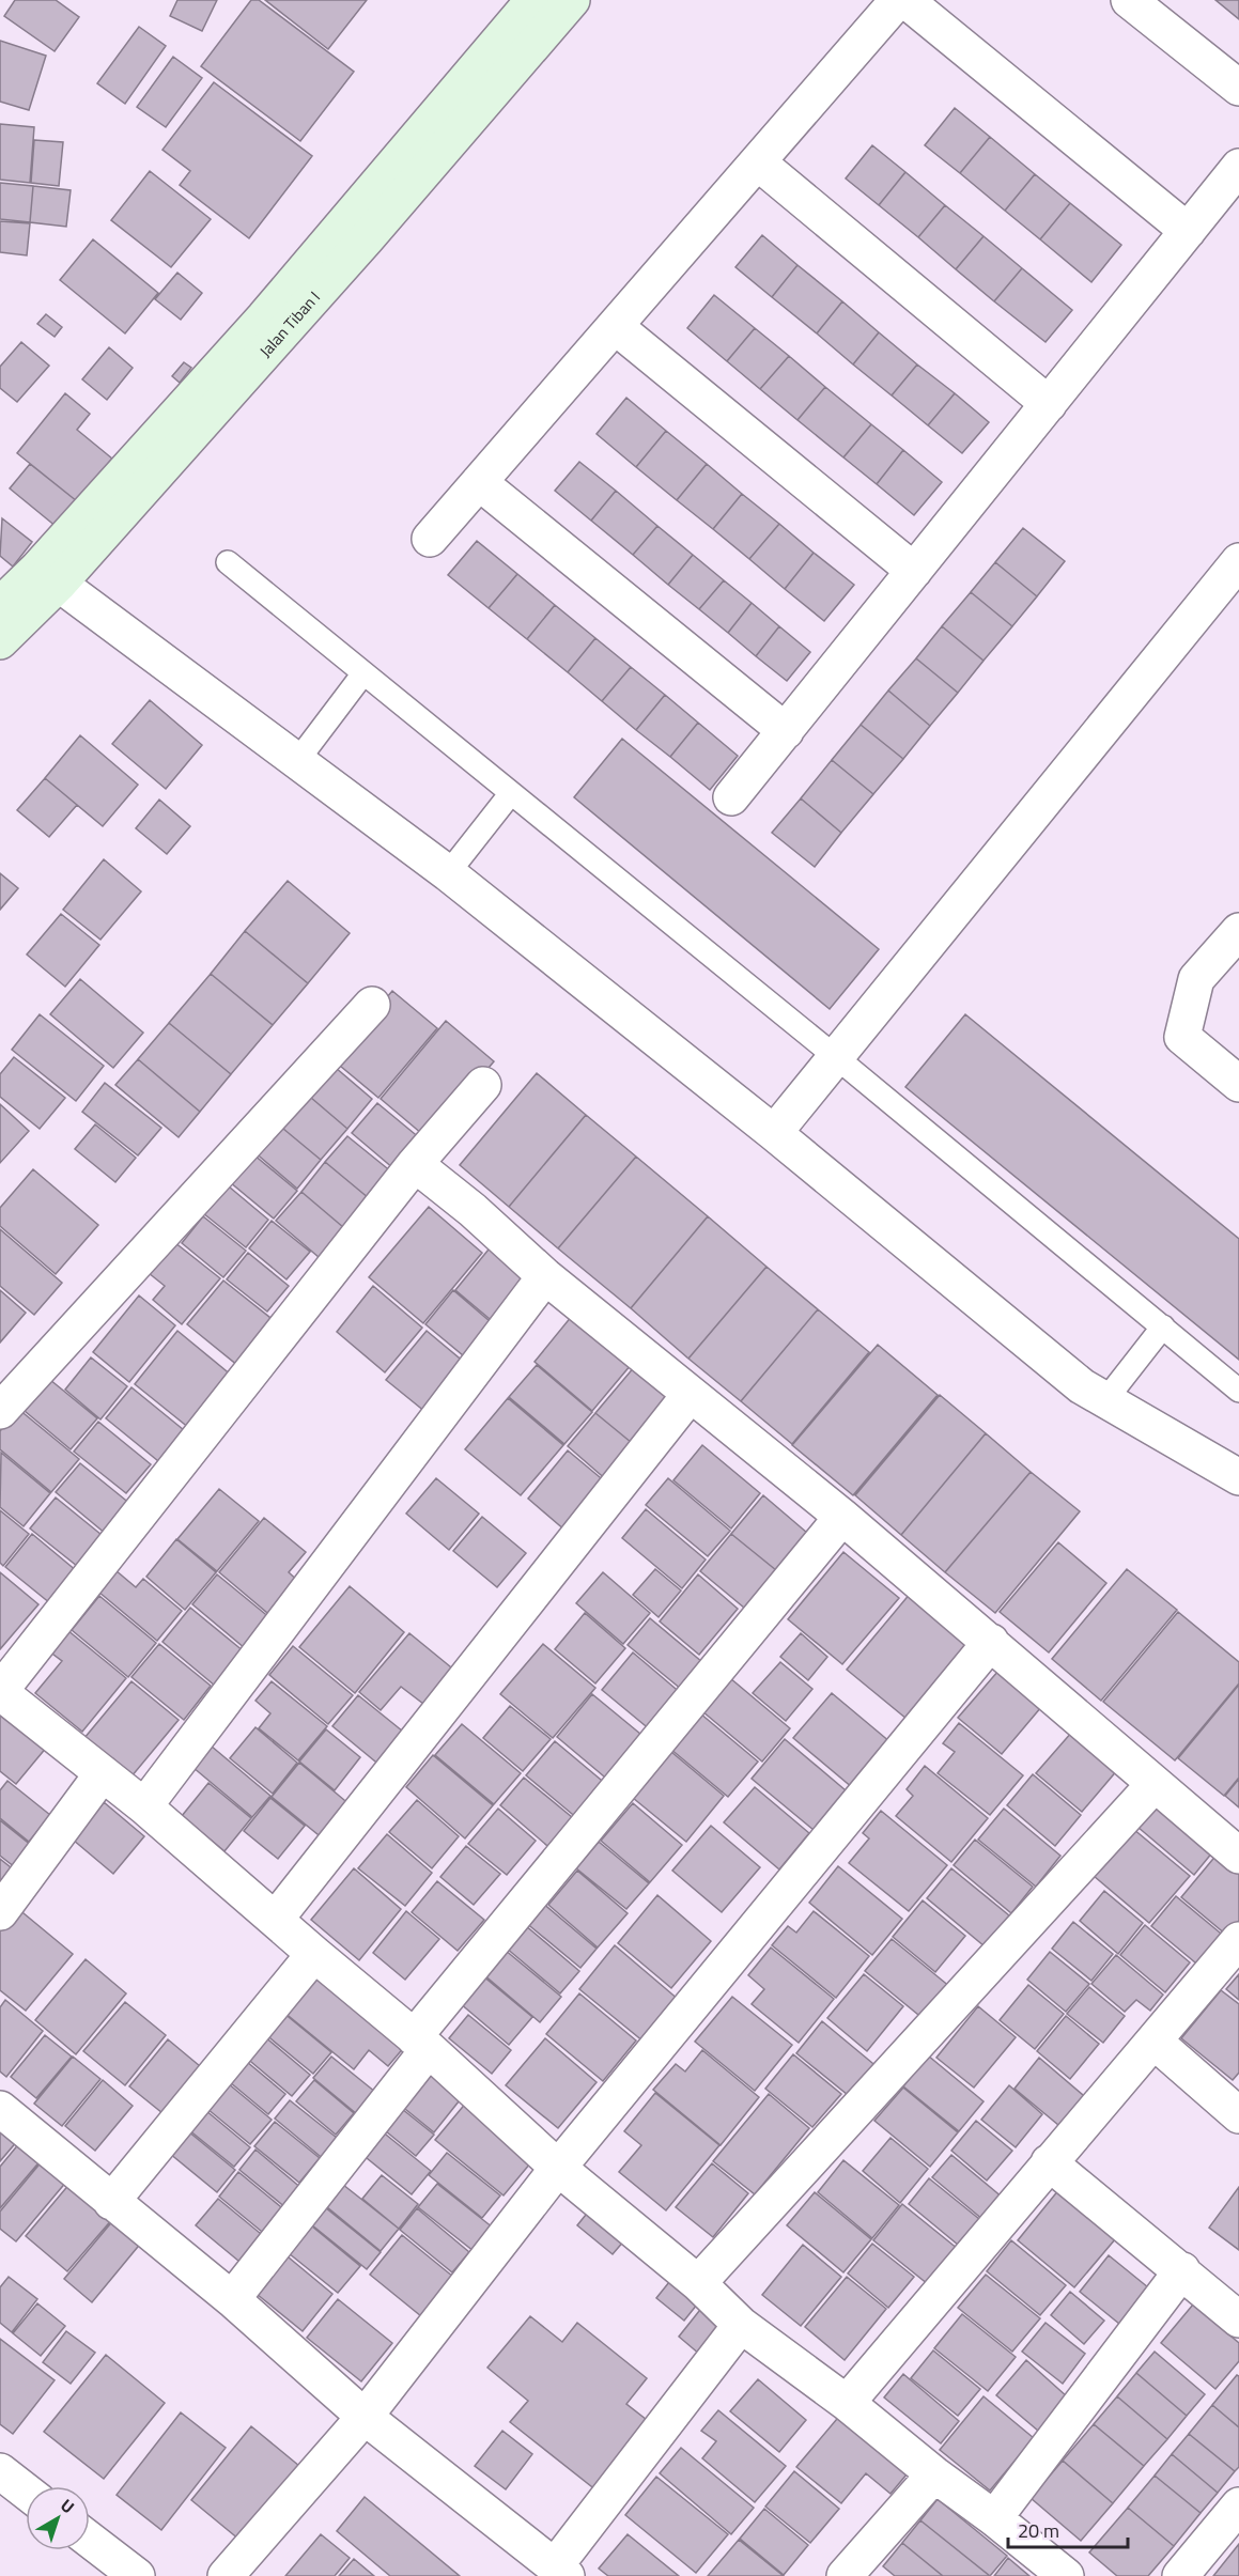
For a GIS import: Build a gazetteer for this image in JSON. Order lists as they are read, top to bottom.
{
  "streets": {
    "street": ["Jalan Tiban I"]
  },
  "scale_bar": "20 m",
  "north": "top right"
}
